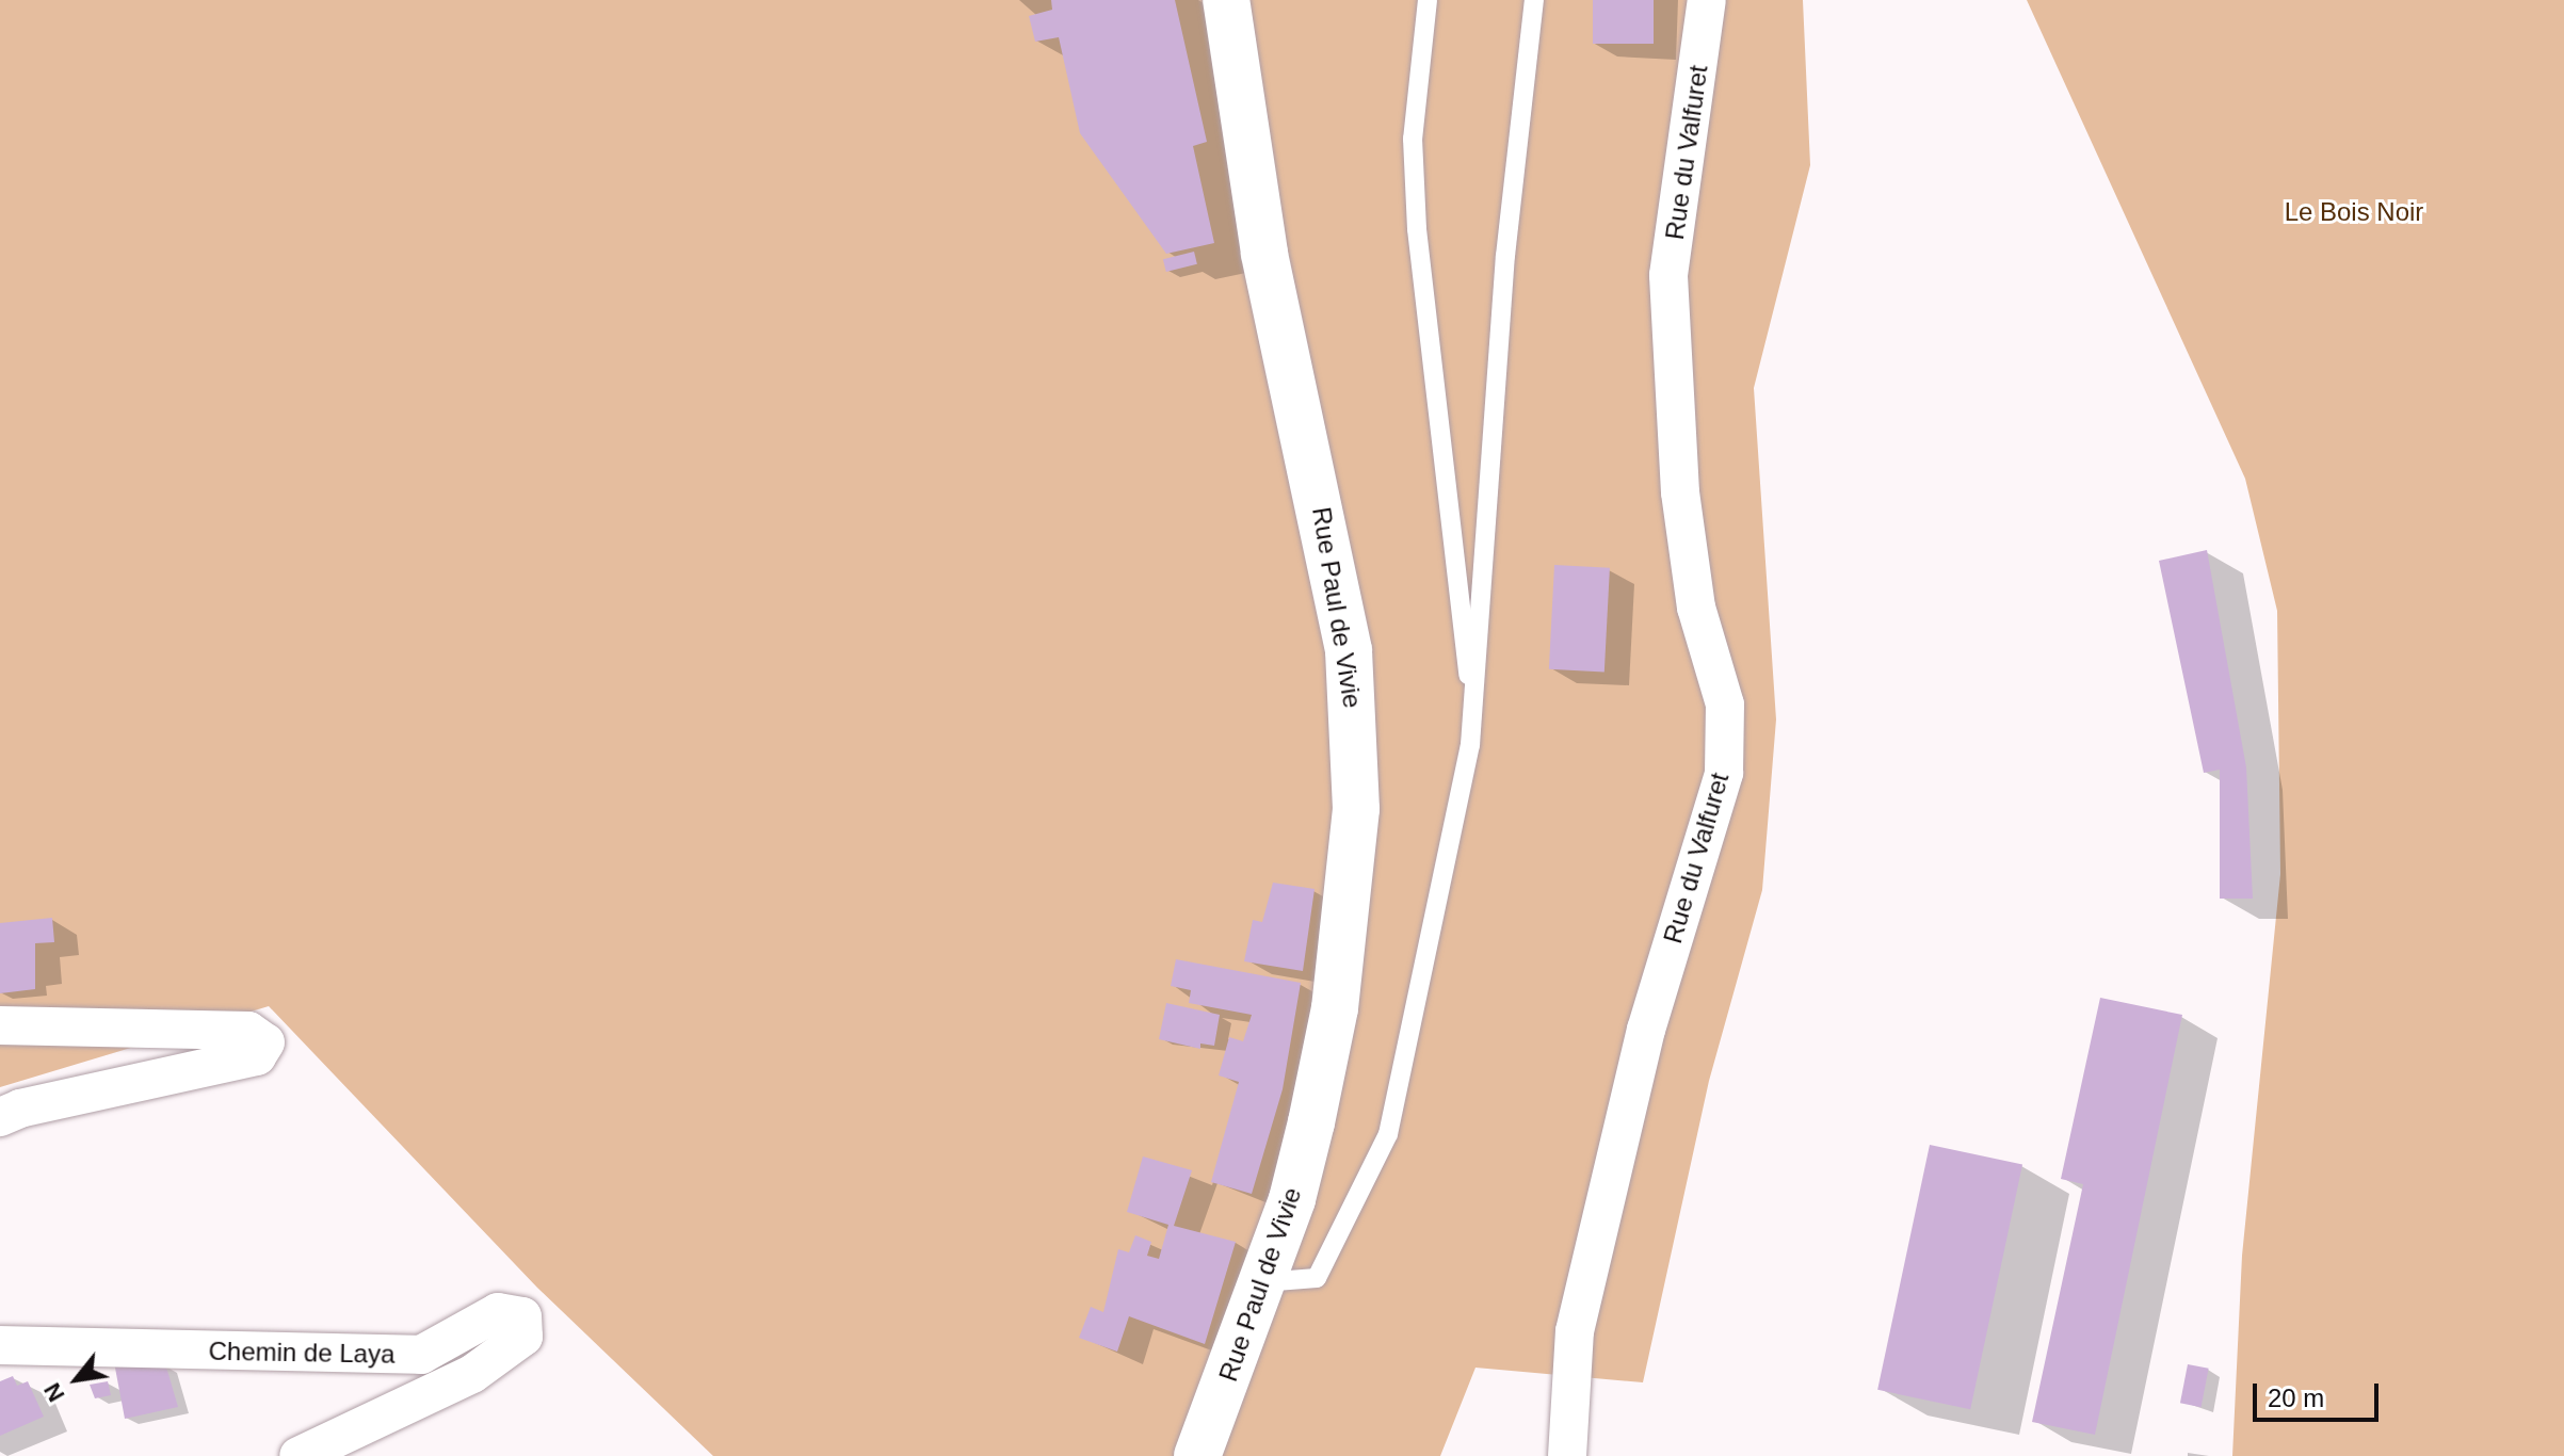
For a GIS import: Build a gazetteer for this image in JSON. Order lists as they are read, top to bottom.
{
  "streets": {
    "main road": ["Rue Paul de Vivie"],
    "street": ["Rue du Valfuret", "Chemin de Laya"]
  },
  "parks": ["Le Bois Noir"],
  "scale_bar": "20 m",
  "north": "bottom left"
}
